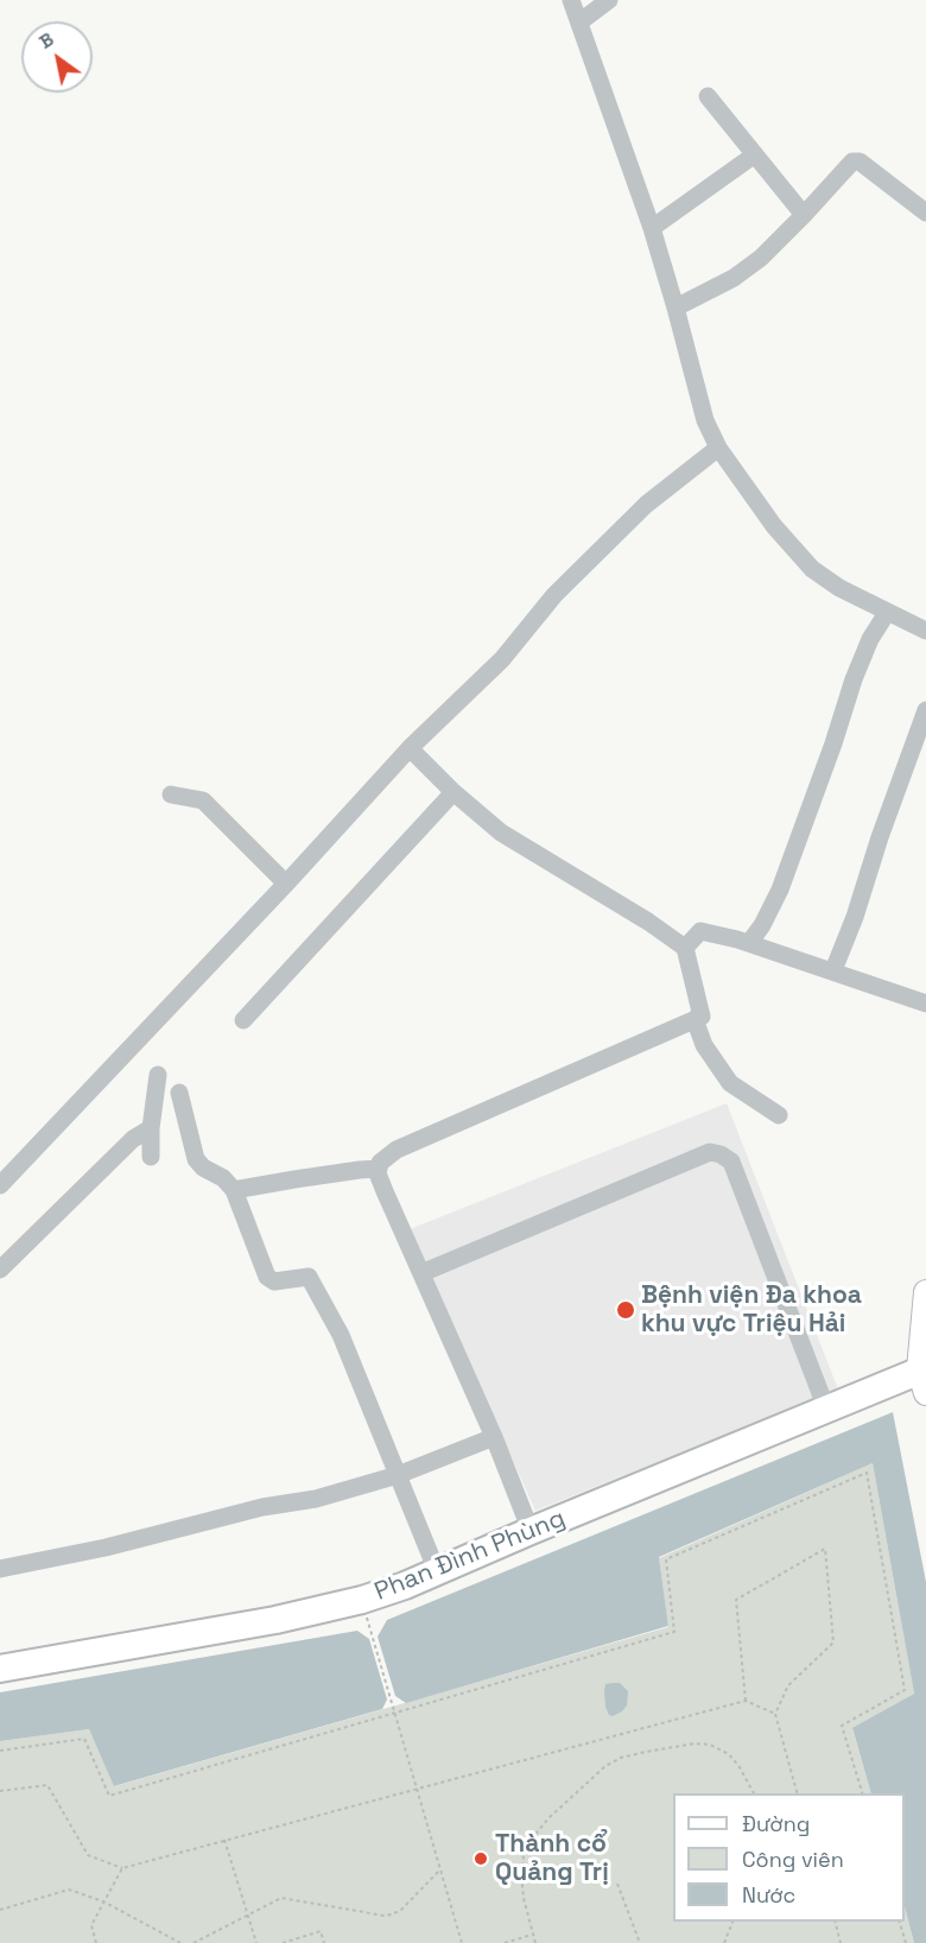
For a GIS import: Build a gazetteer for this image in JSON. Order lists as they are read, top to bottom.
{
  "streets": {
    "highway": ["Phan Đình Phùng"]
  },
  "places": ["Bệnh viện Đa khoa khu vực Triệu Hải", "Thành cổ Quảng Trị"],
  "legend": ["Đường", "Công viên", "Nước"],
  "north": "top left"
}
